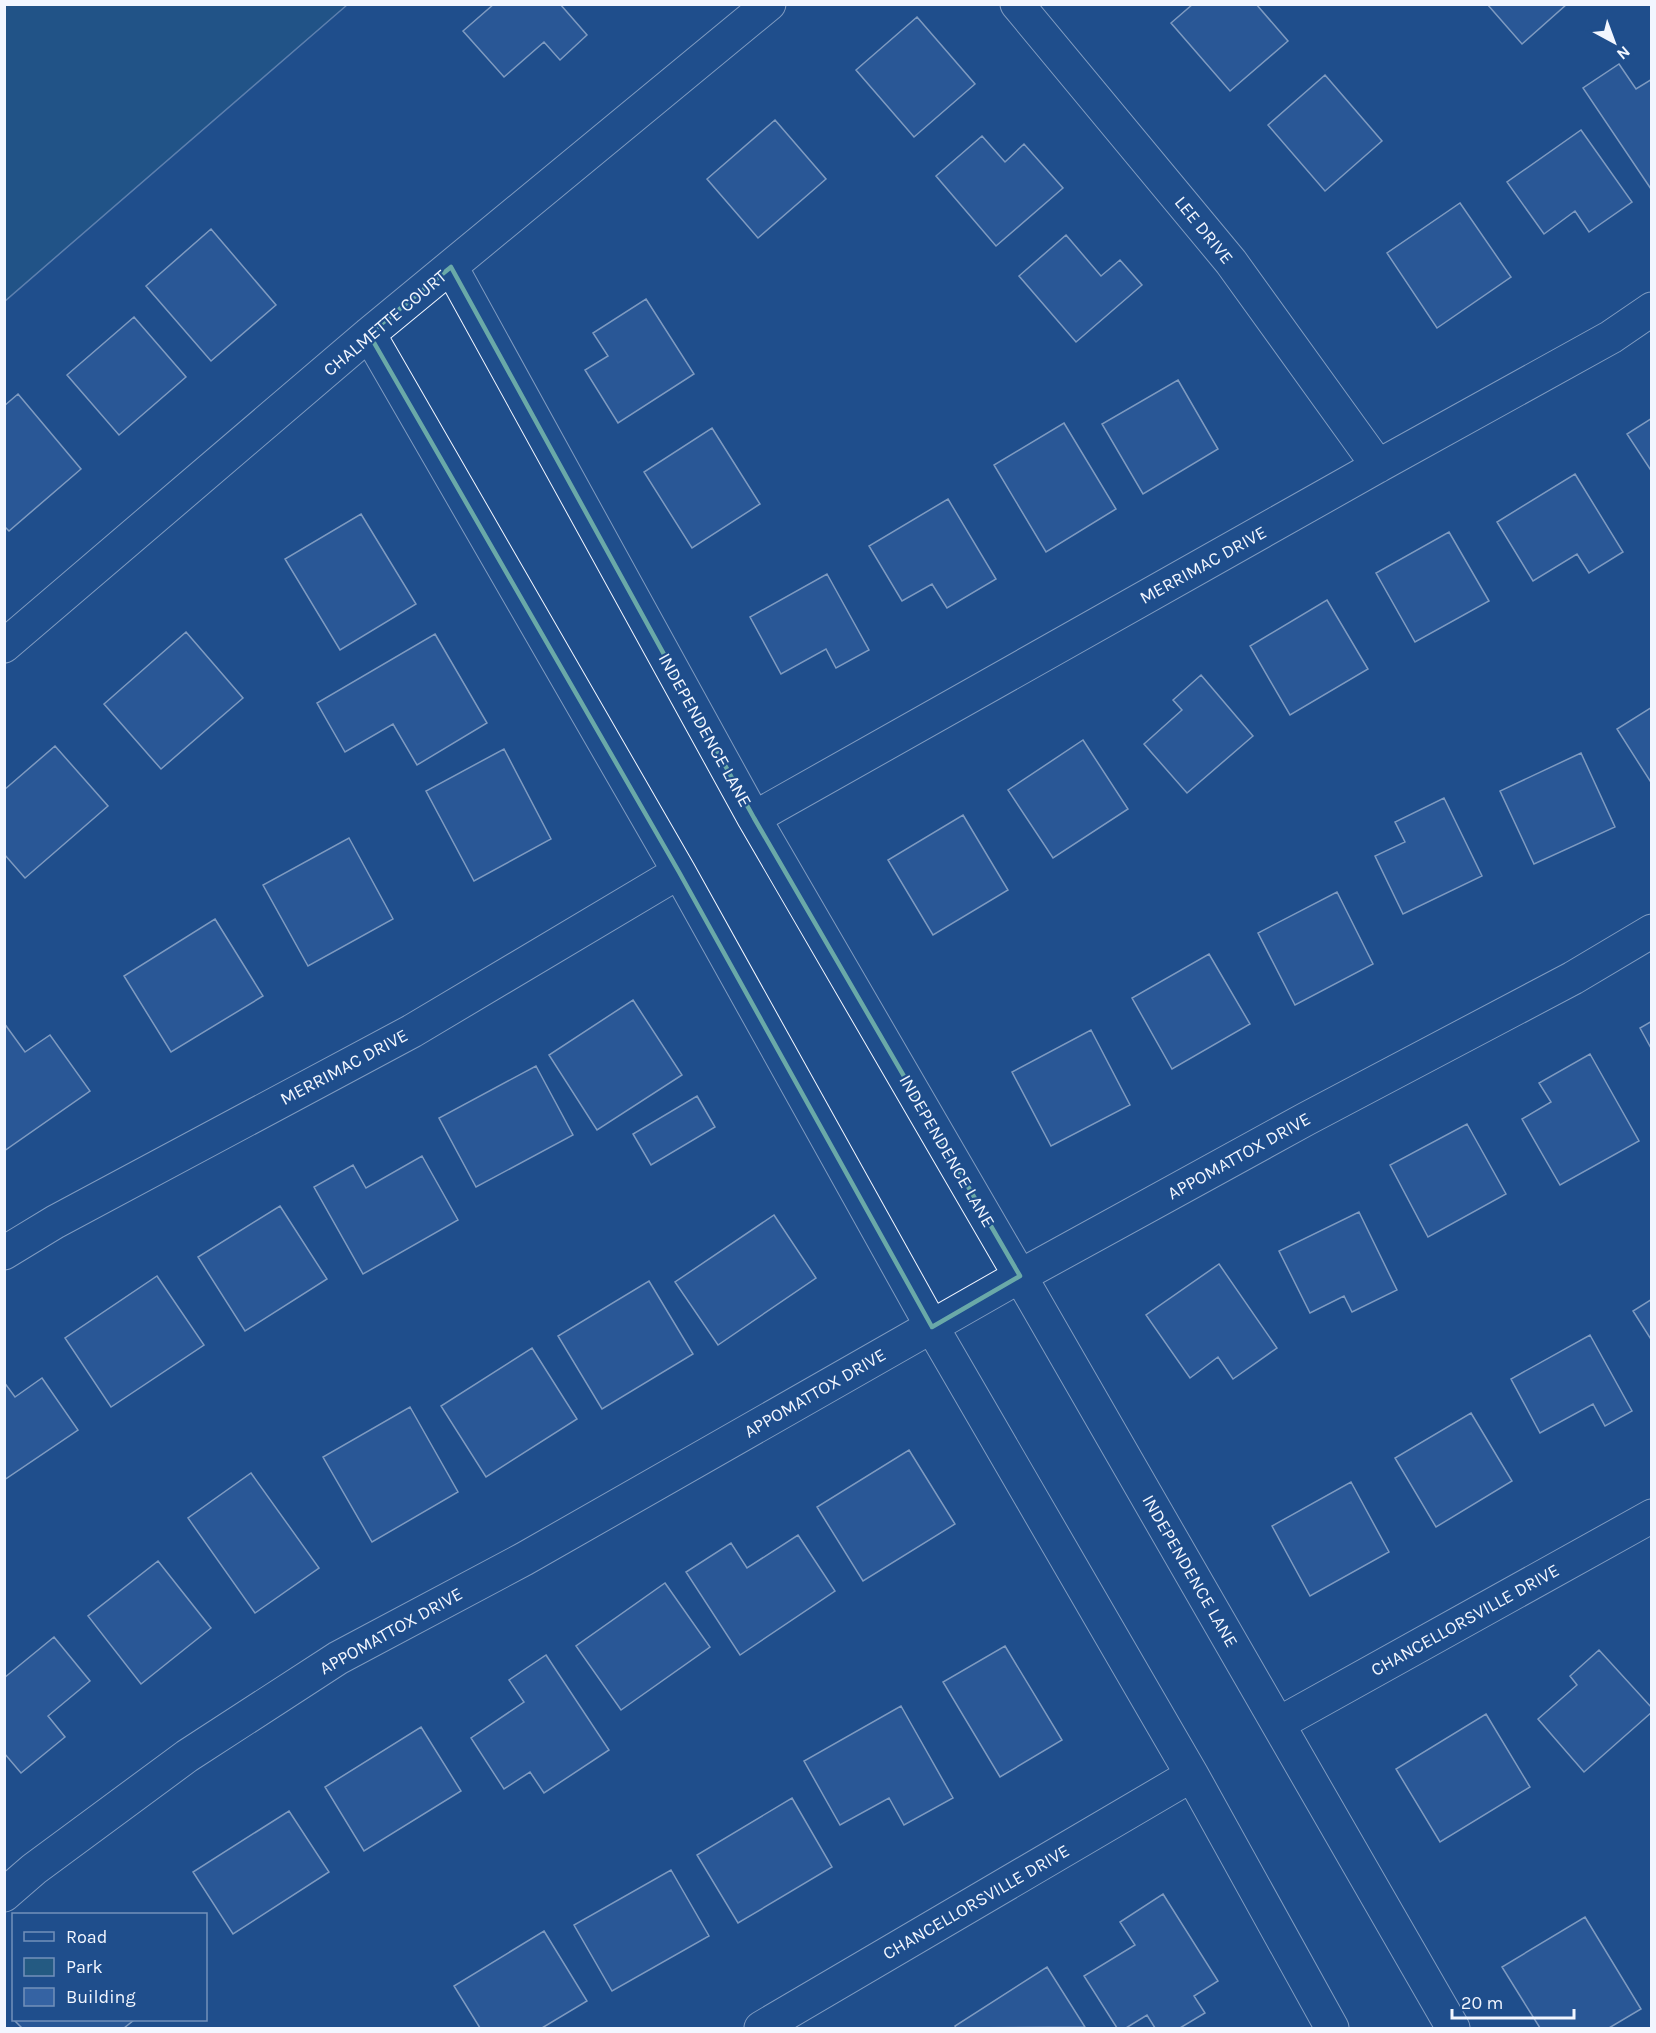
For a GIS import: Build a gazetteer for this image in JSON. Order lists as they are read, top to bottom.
{
  "streets": {
    "street": [
      "LEE DRIVE",
      "CHALMETTE COURT",
      "MERRIMAC DRIVE",
      "INDEPENDENCE LANE",
      "APPOMATTOX DRIVE",
      "CHANCELLORSVILLE DRIVE"
    ]
  },
  "crossings": [
    ["LEE DRIVE", "MERRIMAC DRIVE"],
    ["CHALMETTE COURT", "INDEPENDENCE LANE"],
    ["MERRIMAC DRIVE", "INDEPENDENCE LANE"],
    ["INDEPENDENCE LANE", "APPOMATTOX DRIVE"],
    ["INDEPENDENCE LANE", "CHANCELLORSVILLE DRIVE"]
  ],
  "legend": ["Road", "Park", "Building"],
  "scale_bar": "20 m",
  "north": "bottom right"
}
